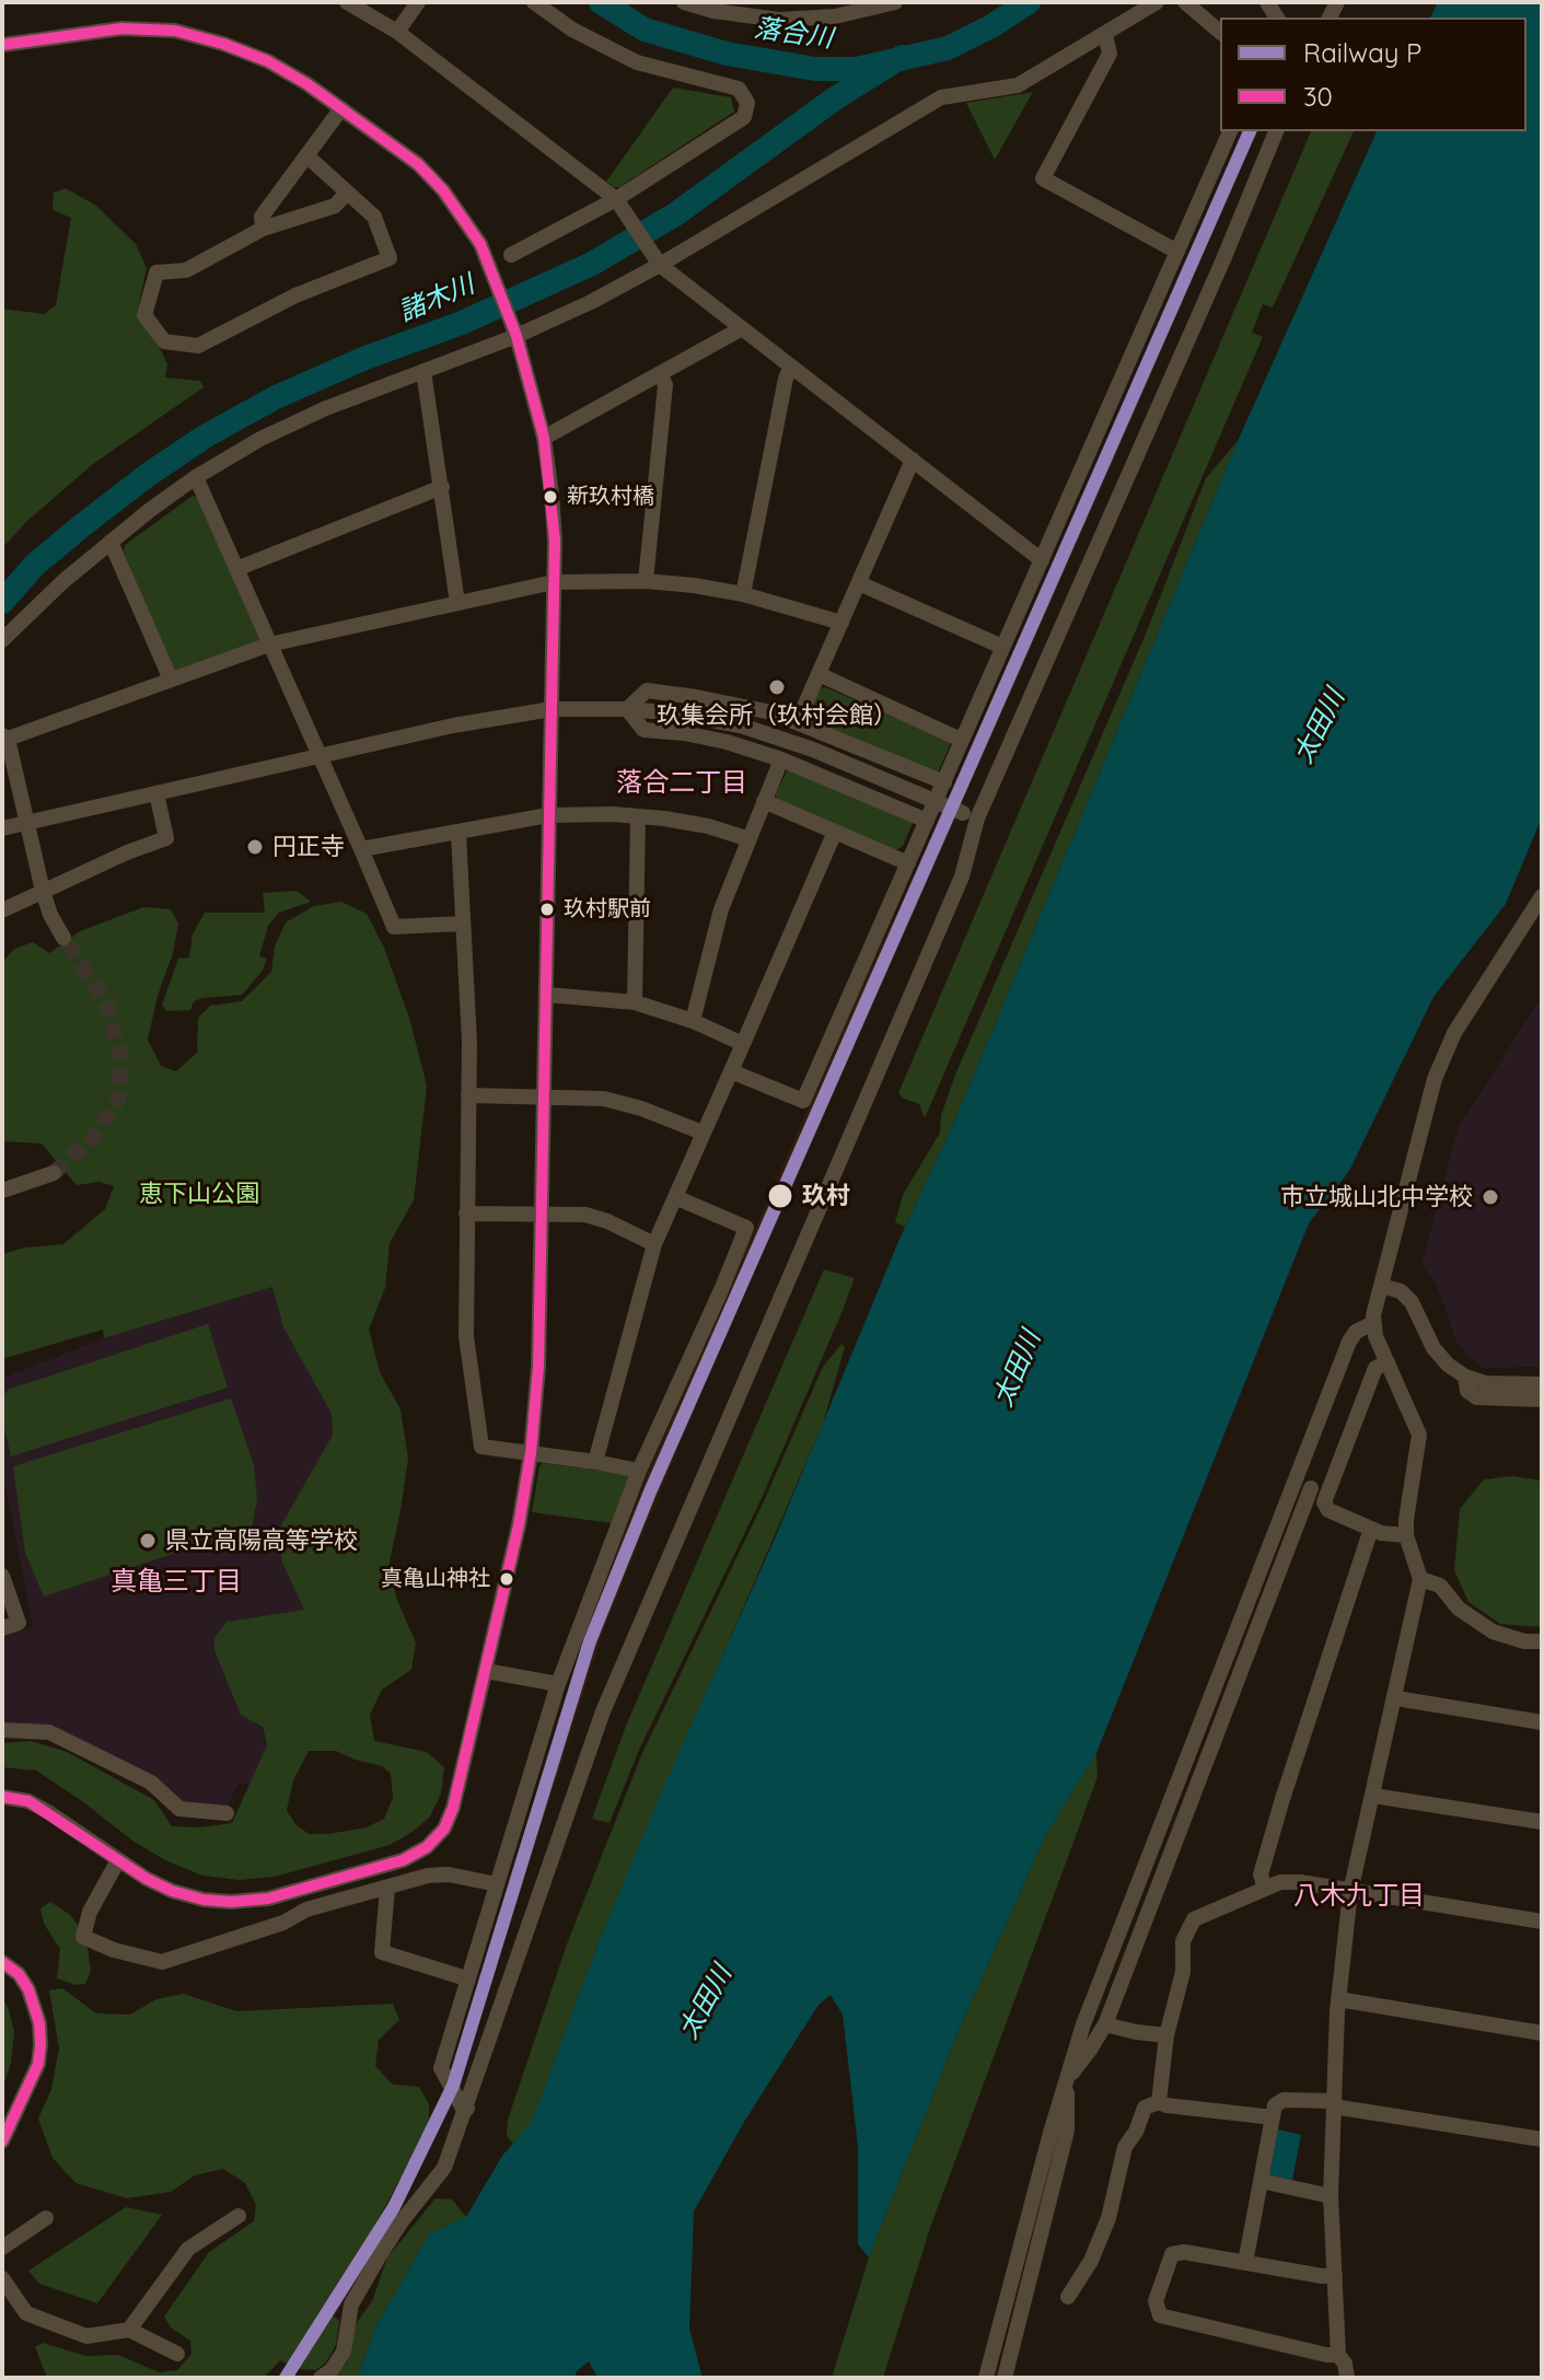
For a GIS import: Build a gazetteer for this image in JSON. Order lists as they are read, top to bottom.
{
  "districts": ["落合二丁目", "真亀三丁目", "八木九丁目"],
  "water": ["落合川", "諸木川", "太田川"],
  "parks": ["恵下山公園"],
  "places": [
    "新玖村橋",
    "玖集会所（玖村会館）",
    "円正寺",
    "玖村駅前",
    "玖村",
    "市立城山北中学校",
    "県立高陽高等学校",
    "真亀山神社"
  ],
  "lines": ["transit line 30", "rail line P"],
  "legend": ["Railway P", "30"]
}
